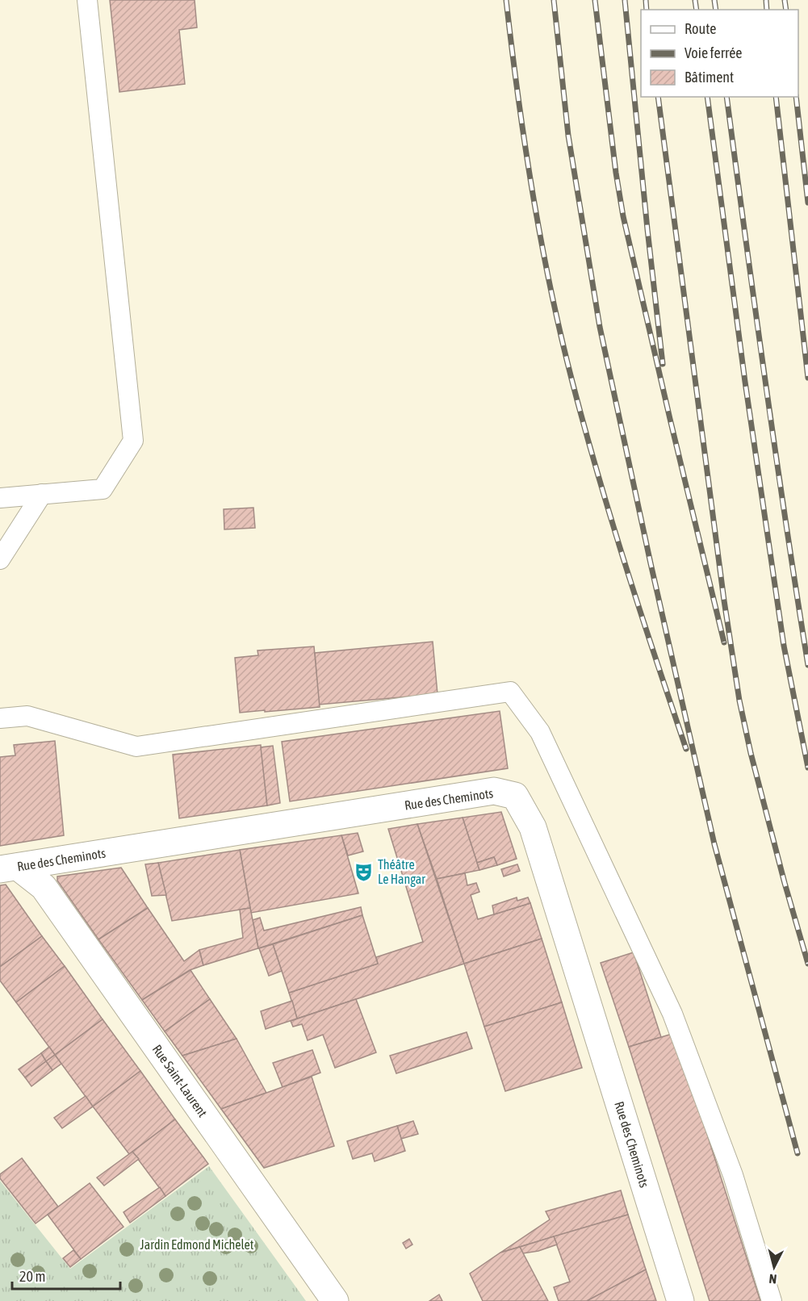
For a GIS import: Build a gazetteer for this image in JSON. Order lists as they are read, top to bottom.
{
  "streets": {
    "street": ["Rue des Cheminots", "Rue Saint-Laurent"]
  },
  "crossings": [
    ["Rue des Cheminots", "Rue Saint-Laurent"]
  ],
  "parks": ["Jardin Edmond Michelet"],
  "places": {
    "theatre": ["Théâtre Le Hangar"]
  },
  "legend": ["Route", "Voie ferrée", "Bâtiment"],
  "scale_bar": "20 m",
  "north": "bottom"
}
